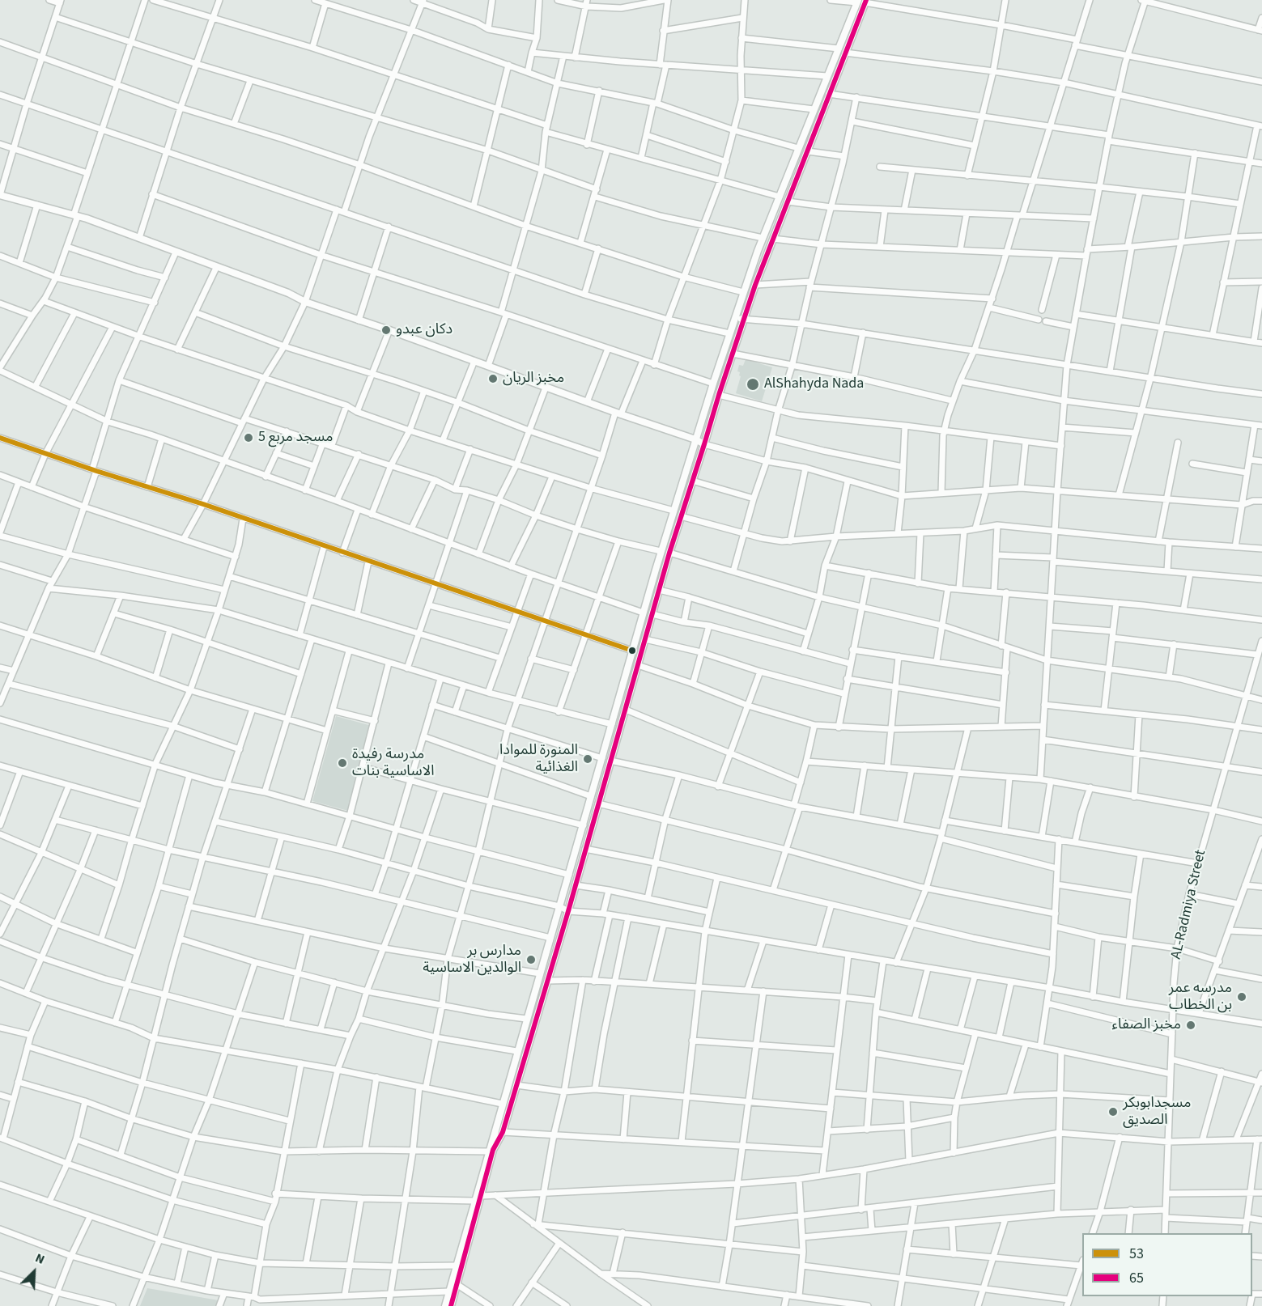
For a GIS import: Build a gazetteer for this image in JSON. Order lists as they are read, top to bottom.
{
  "streets": {
    "street": ["AL-Radmiya Street"]
  },
  "places": [
    "دكان عبدو",
    "مخبز الريان",
    "AlShahyda Nada",
    "مسجد مربع 5",
    "المنورة للموادا الغذائية",
    "مدرسة رفيدة الاساسية بنات",
    "مدارس بر الوالدين الاساسية",
    "مدرسه عمر بن الخطاب",
    "مخبز الصفاء",
    "مسجدابوبكر الصديق"
  ],
  "lines": ["transit line 65", "transit line 53"],
  "legend": ["53", "65"],
  "north": "top right"
}
